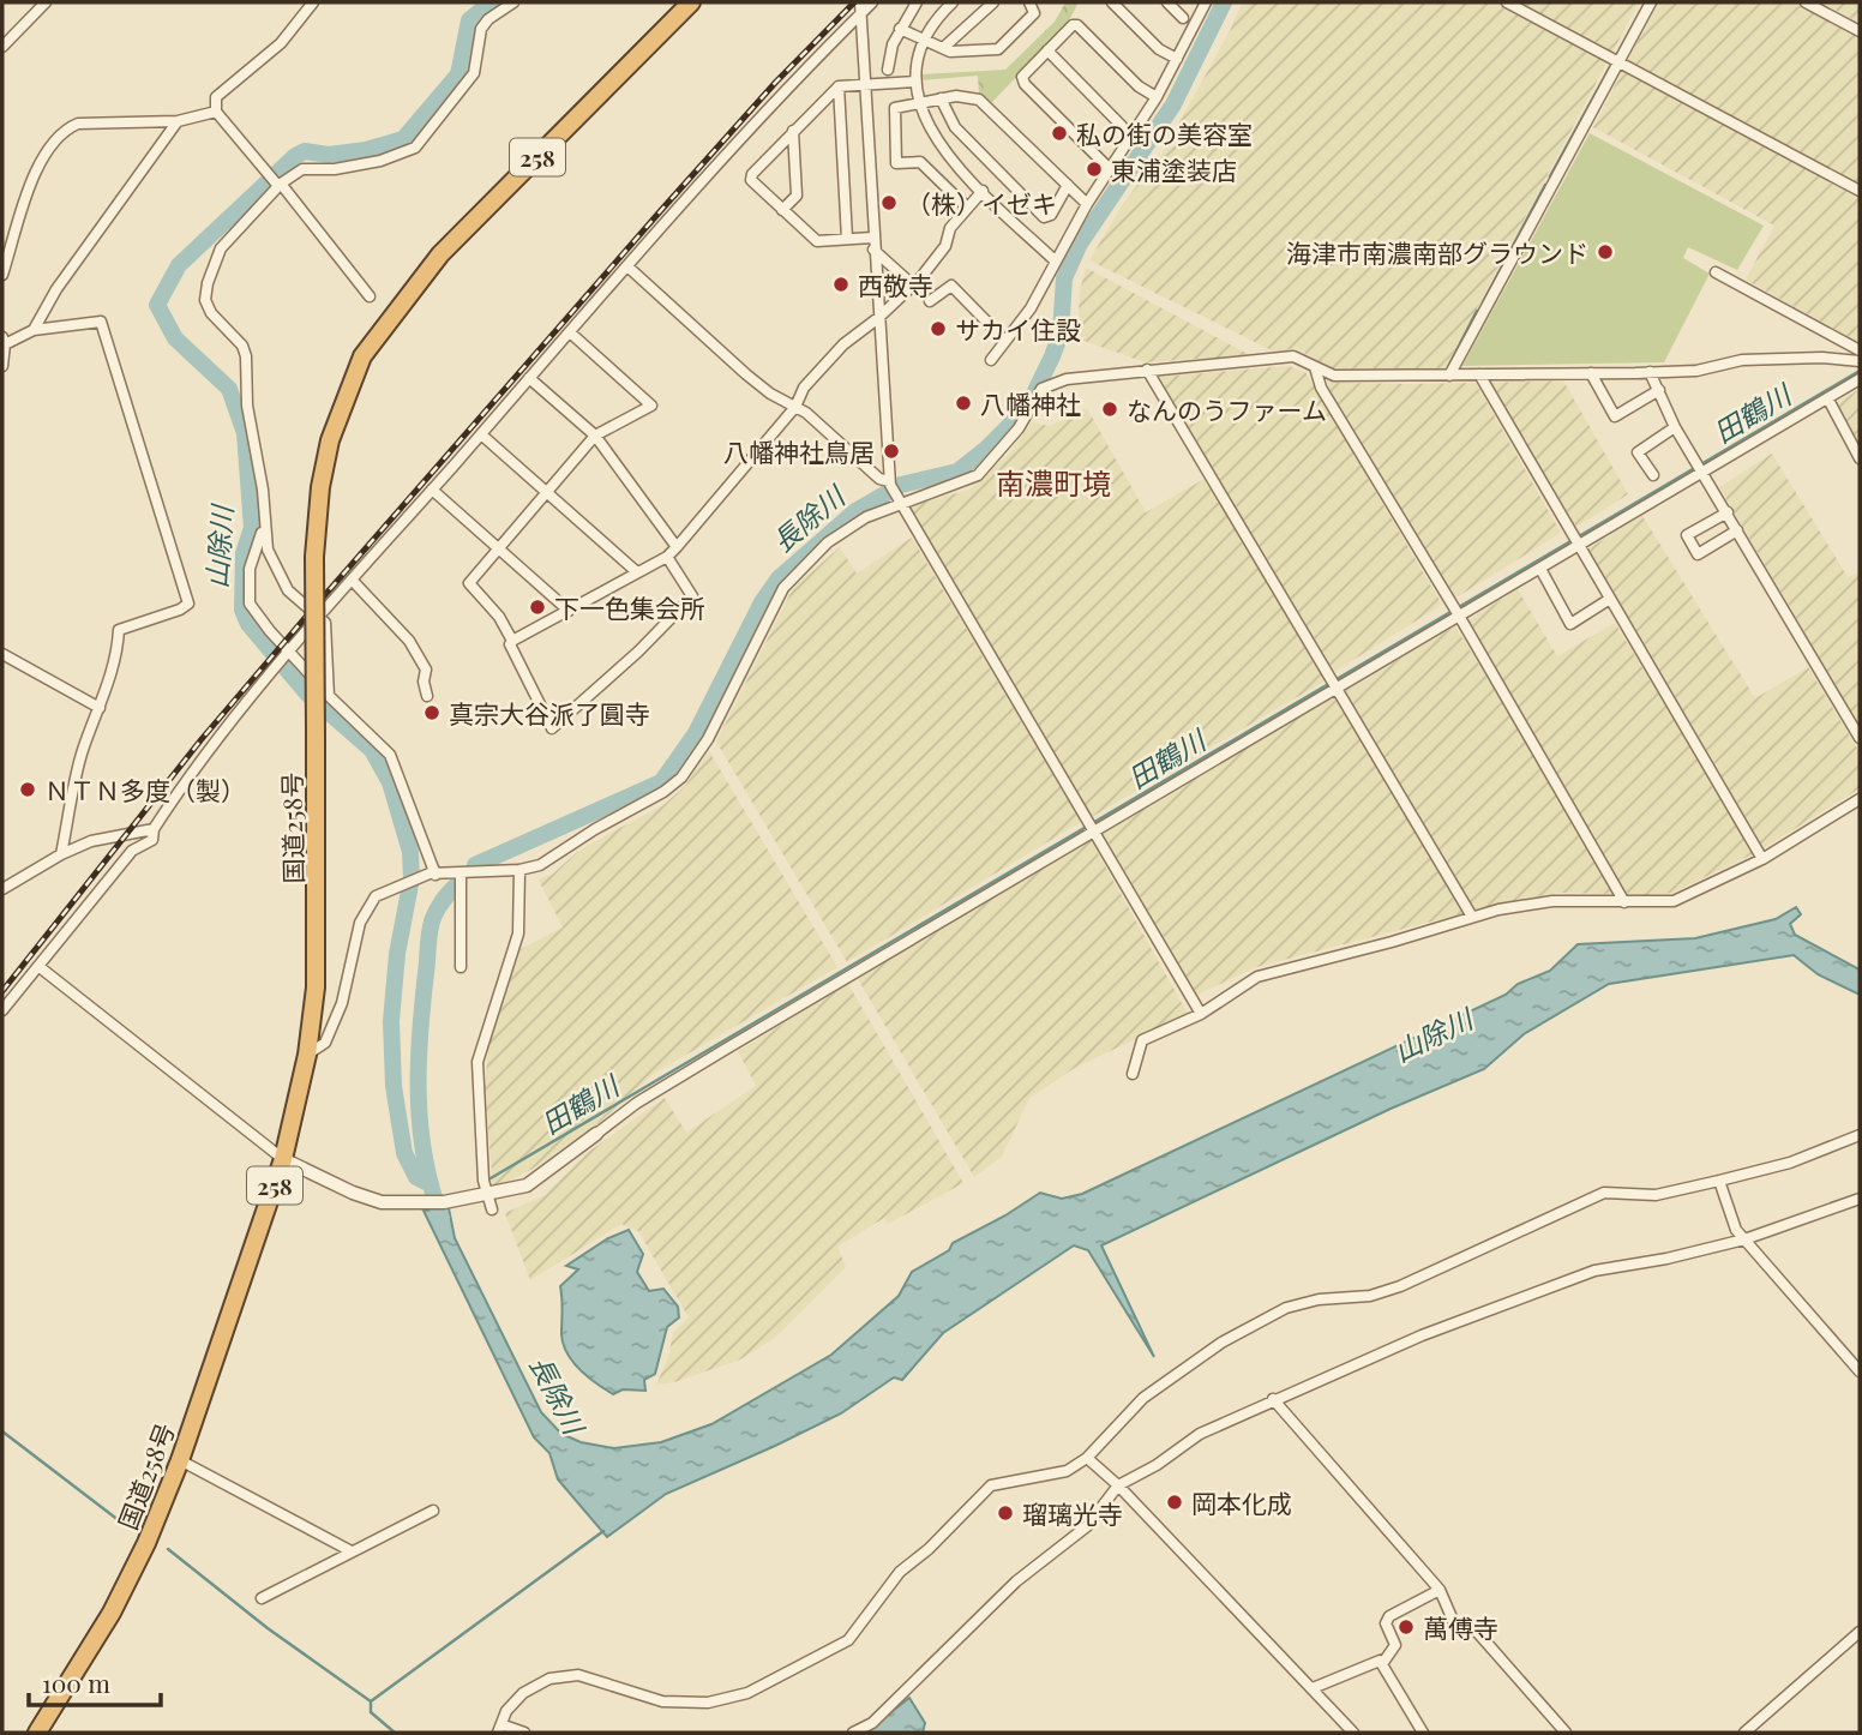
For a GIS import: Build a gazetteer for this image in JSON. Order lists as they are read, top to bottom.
{
  "streets": {
    "highway": ["258", "国道258号"]
  },
  "districts": ["南濃町境"],
  "water": ["田鶴川", "長除川", "山除川"],
  "places": [
    "私の街の美容室",
    "東浦塗装店",
    "（株）イゼキ",
    "海津市南濃南部グラウンド",
    "西敬寺",
    "サカイ住設",
    "八幡神社",
    "なんのうファーム",
    "八幡神社鳥居",
    "下一色集会所",
    "真宗大谷派了圓寺",
    "ＮＴＮ多度（製）",
    "岡本化成",
    "瑠璃光寺",
    "萬傅寺"
  ],
  "scale_bar": "100 m"
}
